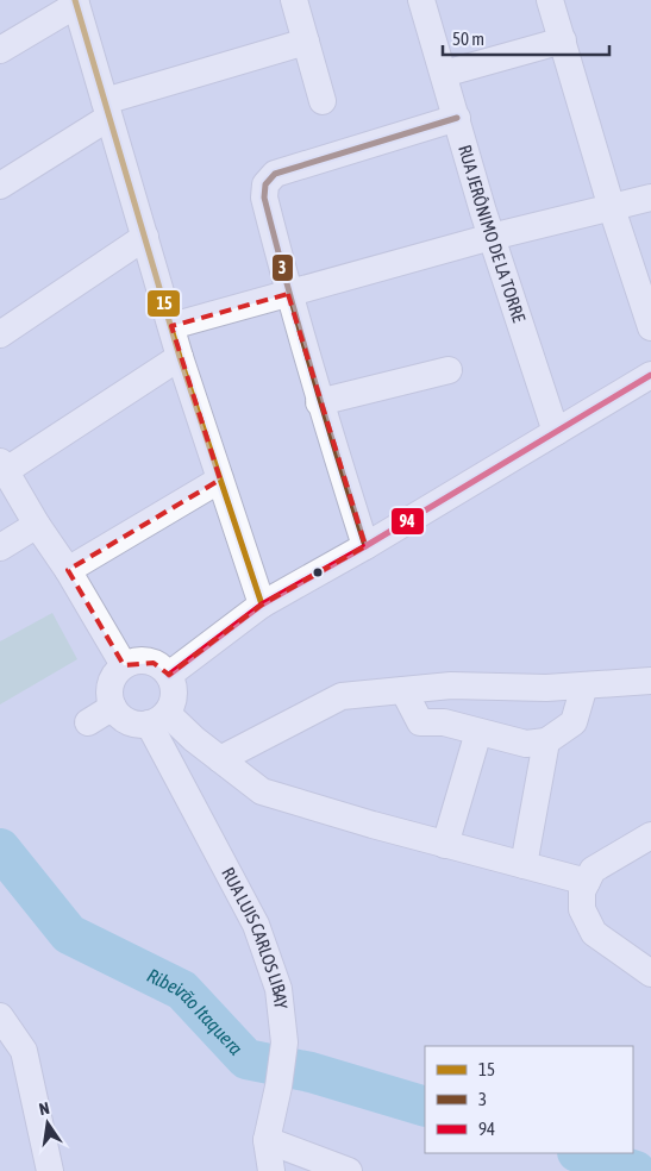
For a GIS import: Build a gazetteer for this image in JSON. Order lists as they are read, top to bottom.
{
  "streets": {
    "street": ["RUA JERÔNIMO DE LA TORRE", "RUA LUIS CARLOS LIBAY"]
  },
  "water": ["Ribeirão Itaquera"],
  "lines": ["transit line 15", "transit line 3", "transit line 94"],
  "legend": ["15", "3", "94"],
  "scale_bar": "50 m",
  "north": "top"
}
